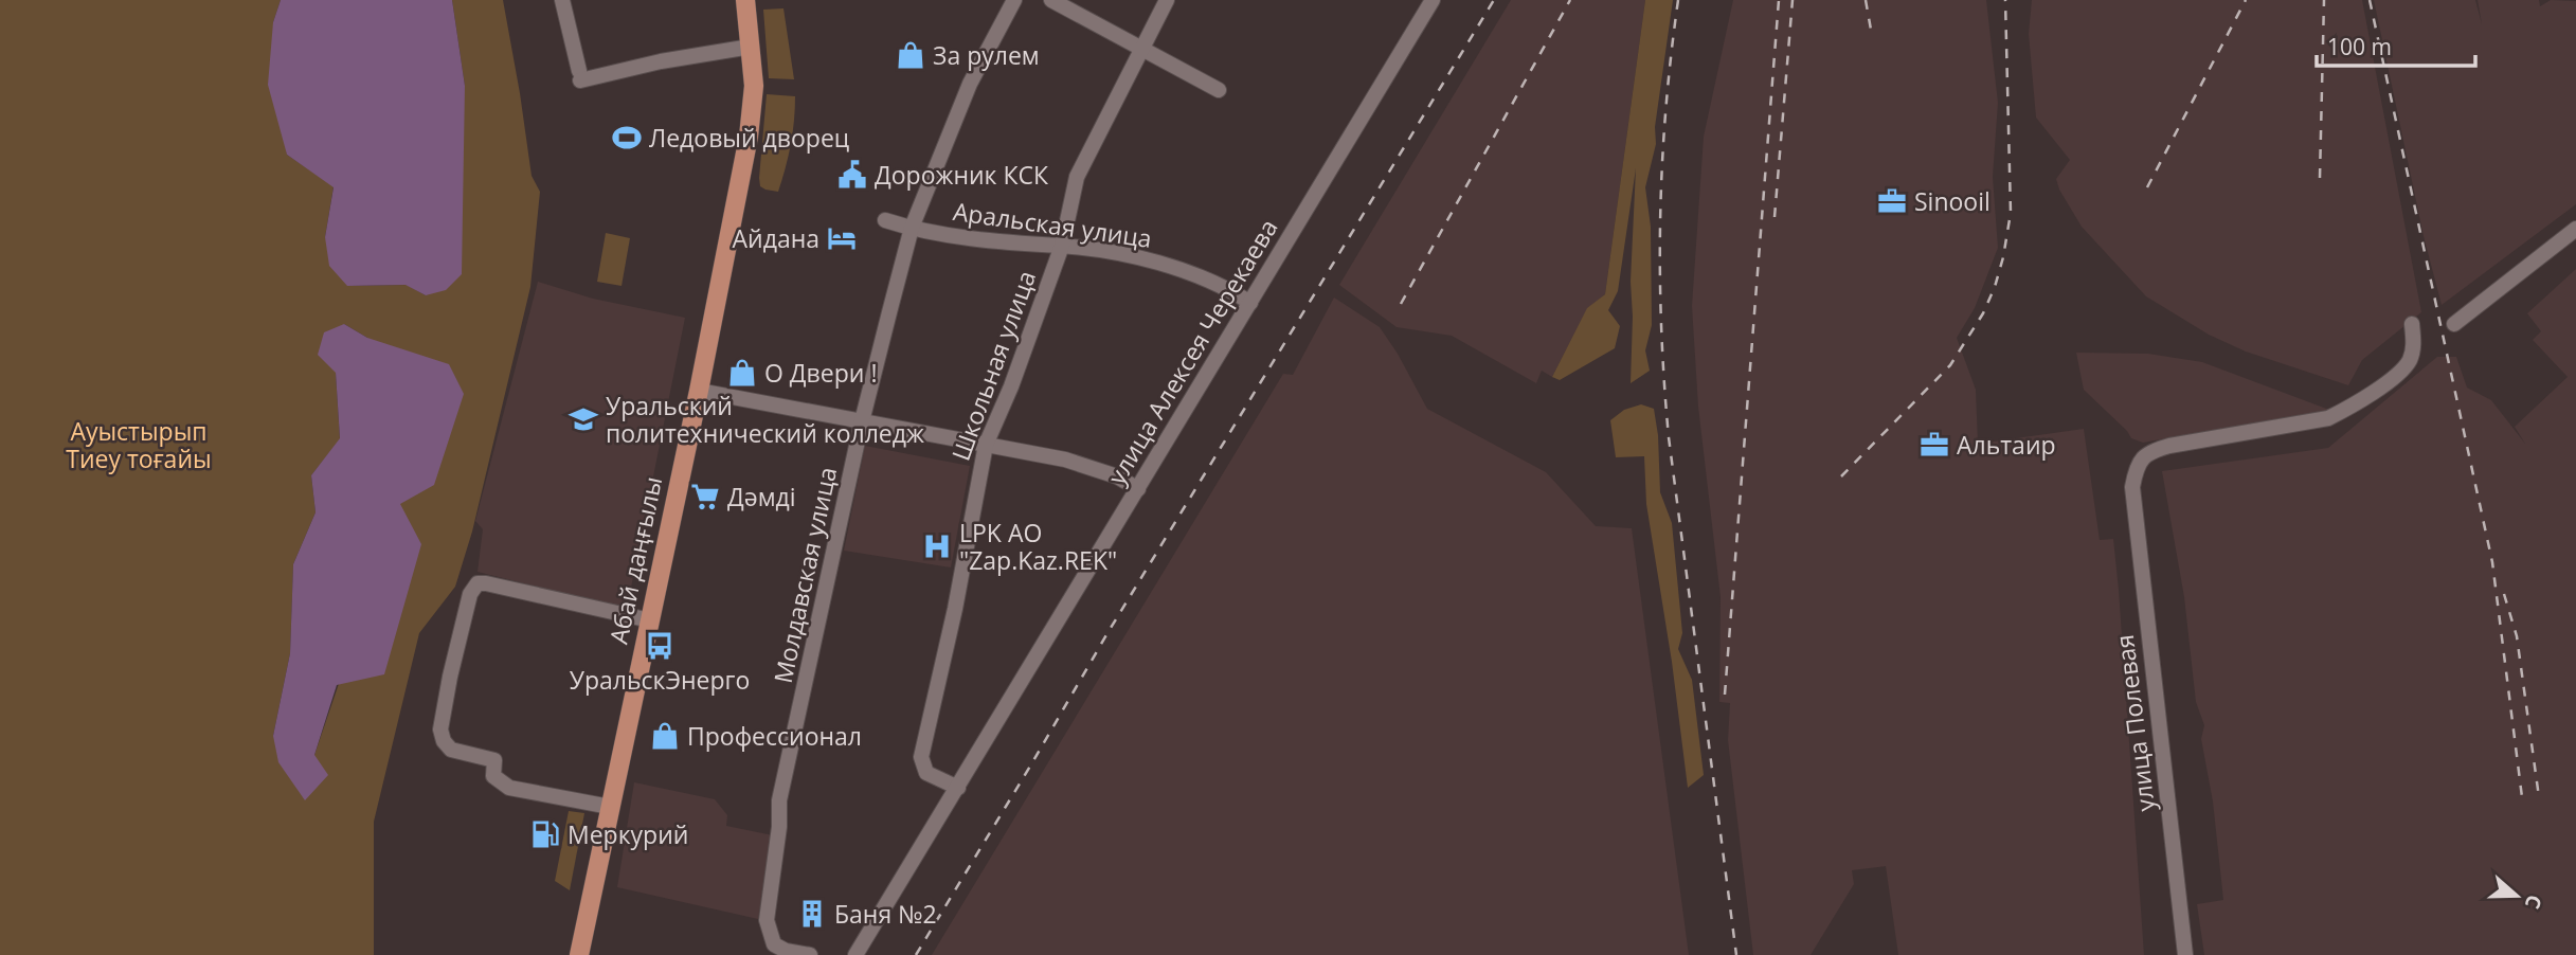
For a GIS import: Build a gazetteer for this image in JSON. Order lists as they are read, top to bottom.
{
  "streets": {
    "main road": ["Абай даңғылы"],
    "street": [
      "Аральская улица",
      "улица Алексея Черекаева",
      "Школьная улица",
      "Молдавская улица",
      "улица Полевая"
    ]
  },
  "crossings": [
    ["Аральская улица", "улица Алексея Черекаева"],
    ["Аральская улица", "Школьная улица"],
    ["Аральская улица", "Молдавская улица"],
    ["улица Алексея Черекаева", "Школьная улица"]
  ],
  "parks": ["Ауыстырып Тиеу тоғайы"],
  "places": {
    "shop": ["За рулем", "О Двери !", "Профессионал"],
    "sports": ["Ледовый дворец"],
    "public building": ["Дорожник КСК"],
    "office": ["Sinooil", "Альтаир"],
    "hotel": ["Айдана"],
    "school or university": ["Уральский политехнический колледж"],
    "supermarket": ["Дəмді"],
    "hospital": ["LPK AO \"Zap.Kaz.REK\""],
    "bus stop": ["УральскЭнерго"],
    "fuel station": ["Меркурий"],
    "building": ["Баня №2"]
  },
  "scale_bar": "100 m",
  "north": "right"
}
